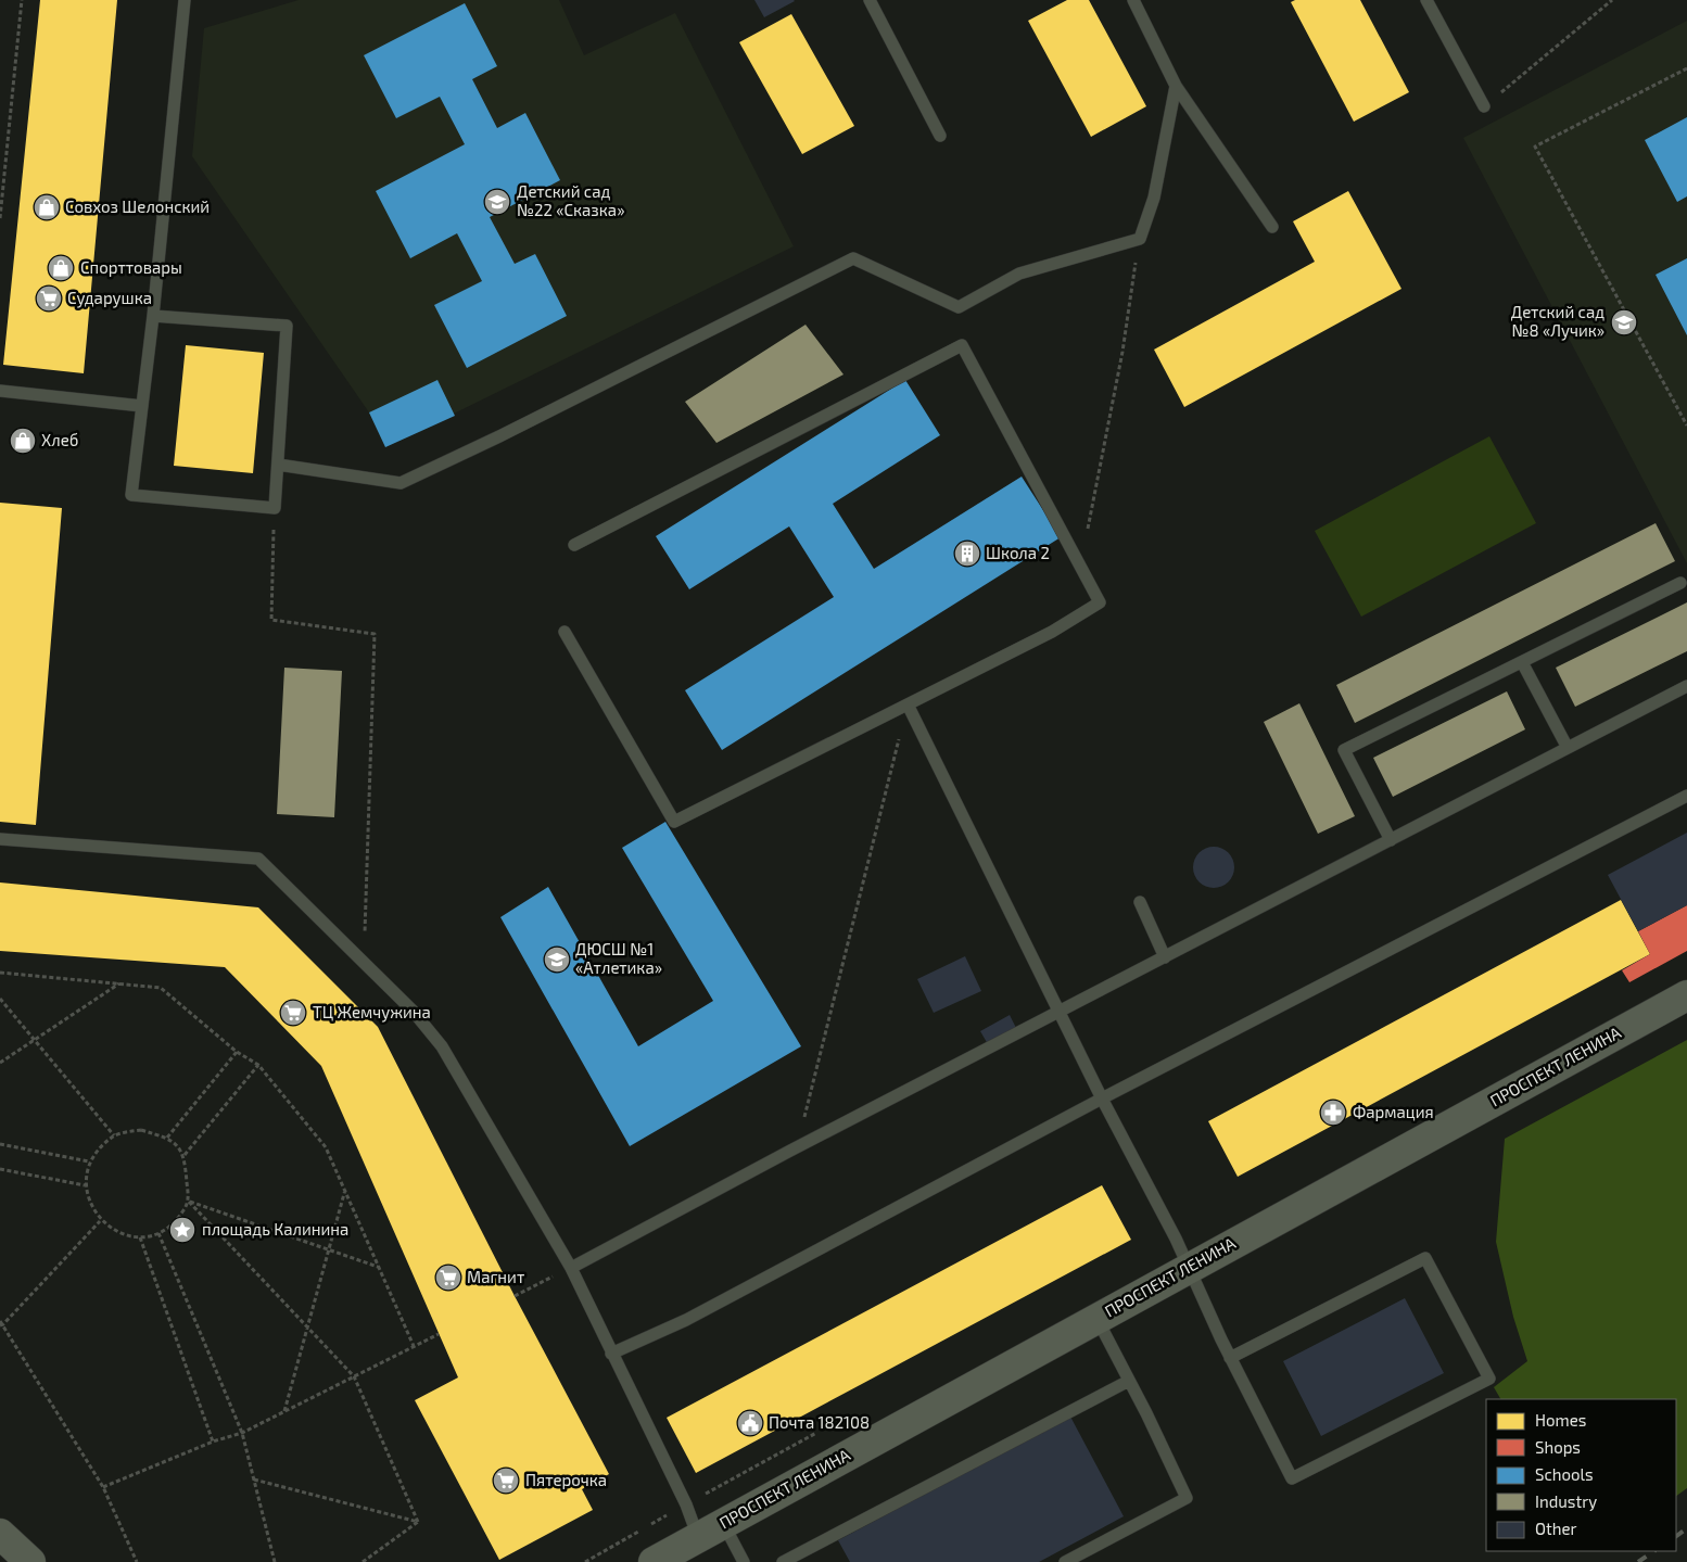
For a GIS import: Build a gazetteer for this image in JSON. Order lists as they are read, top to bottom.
{
  "streets": {
    "main road": ["ПРОСПЕКТ ЛЕНИНА"]
  },
  "places": {
    "school or university": ["Детский сад №22 «Сказка»", "Детский сад №8 «Лучик»", "ДЮСШ №1 «Атлетика»"],
    "shop": ["Совхоз Шелонский", "Спорттовары", "Хлеб"],
    "supermarket": [
      "Сударушка",
      "ТЦ Жемчужина",
      "Магнит",
      "Пятерочка"
    ],
    "building": ["Школа 2"],
    "pharmacy": ["Фармация"],
    "place": ["площадь Калинина"],
    "public building": ["Почта 182108"]
  },
  "legend": [
    "Homes",
    "Shops",
    "Schools",
    "Industry",
    "Other"
  ]
}
